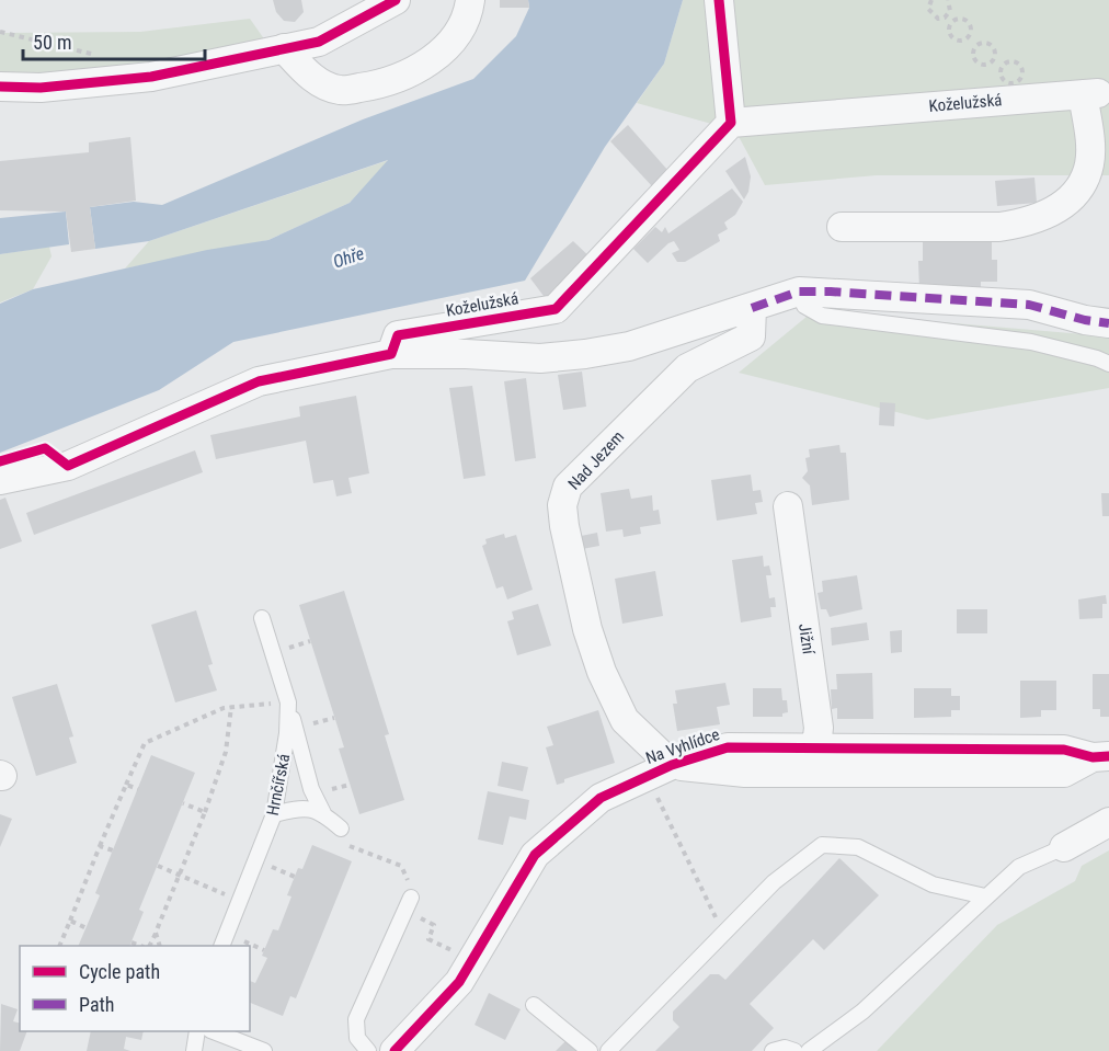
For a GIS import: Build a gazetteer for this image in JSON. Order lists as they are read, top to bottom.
{
  "streets": {
    "street": [
      "Koželužská",
      "Nad Jezem",
      "Jižní",
      "Na Vyhlídce"
    ],
    "lane": ["Hrnčířská"]
  },
  "crossings": [
    ["Nad Jezem", "Na Vyhlídce"],
    ["Jižní", "Na Vyhlídce"]
  ],
  "water": ["Ohře"],
  "legend": ["Cycle path", "Path"],
  "scale_bar": "50 m"
}
